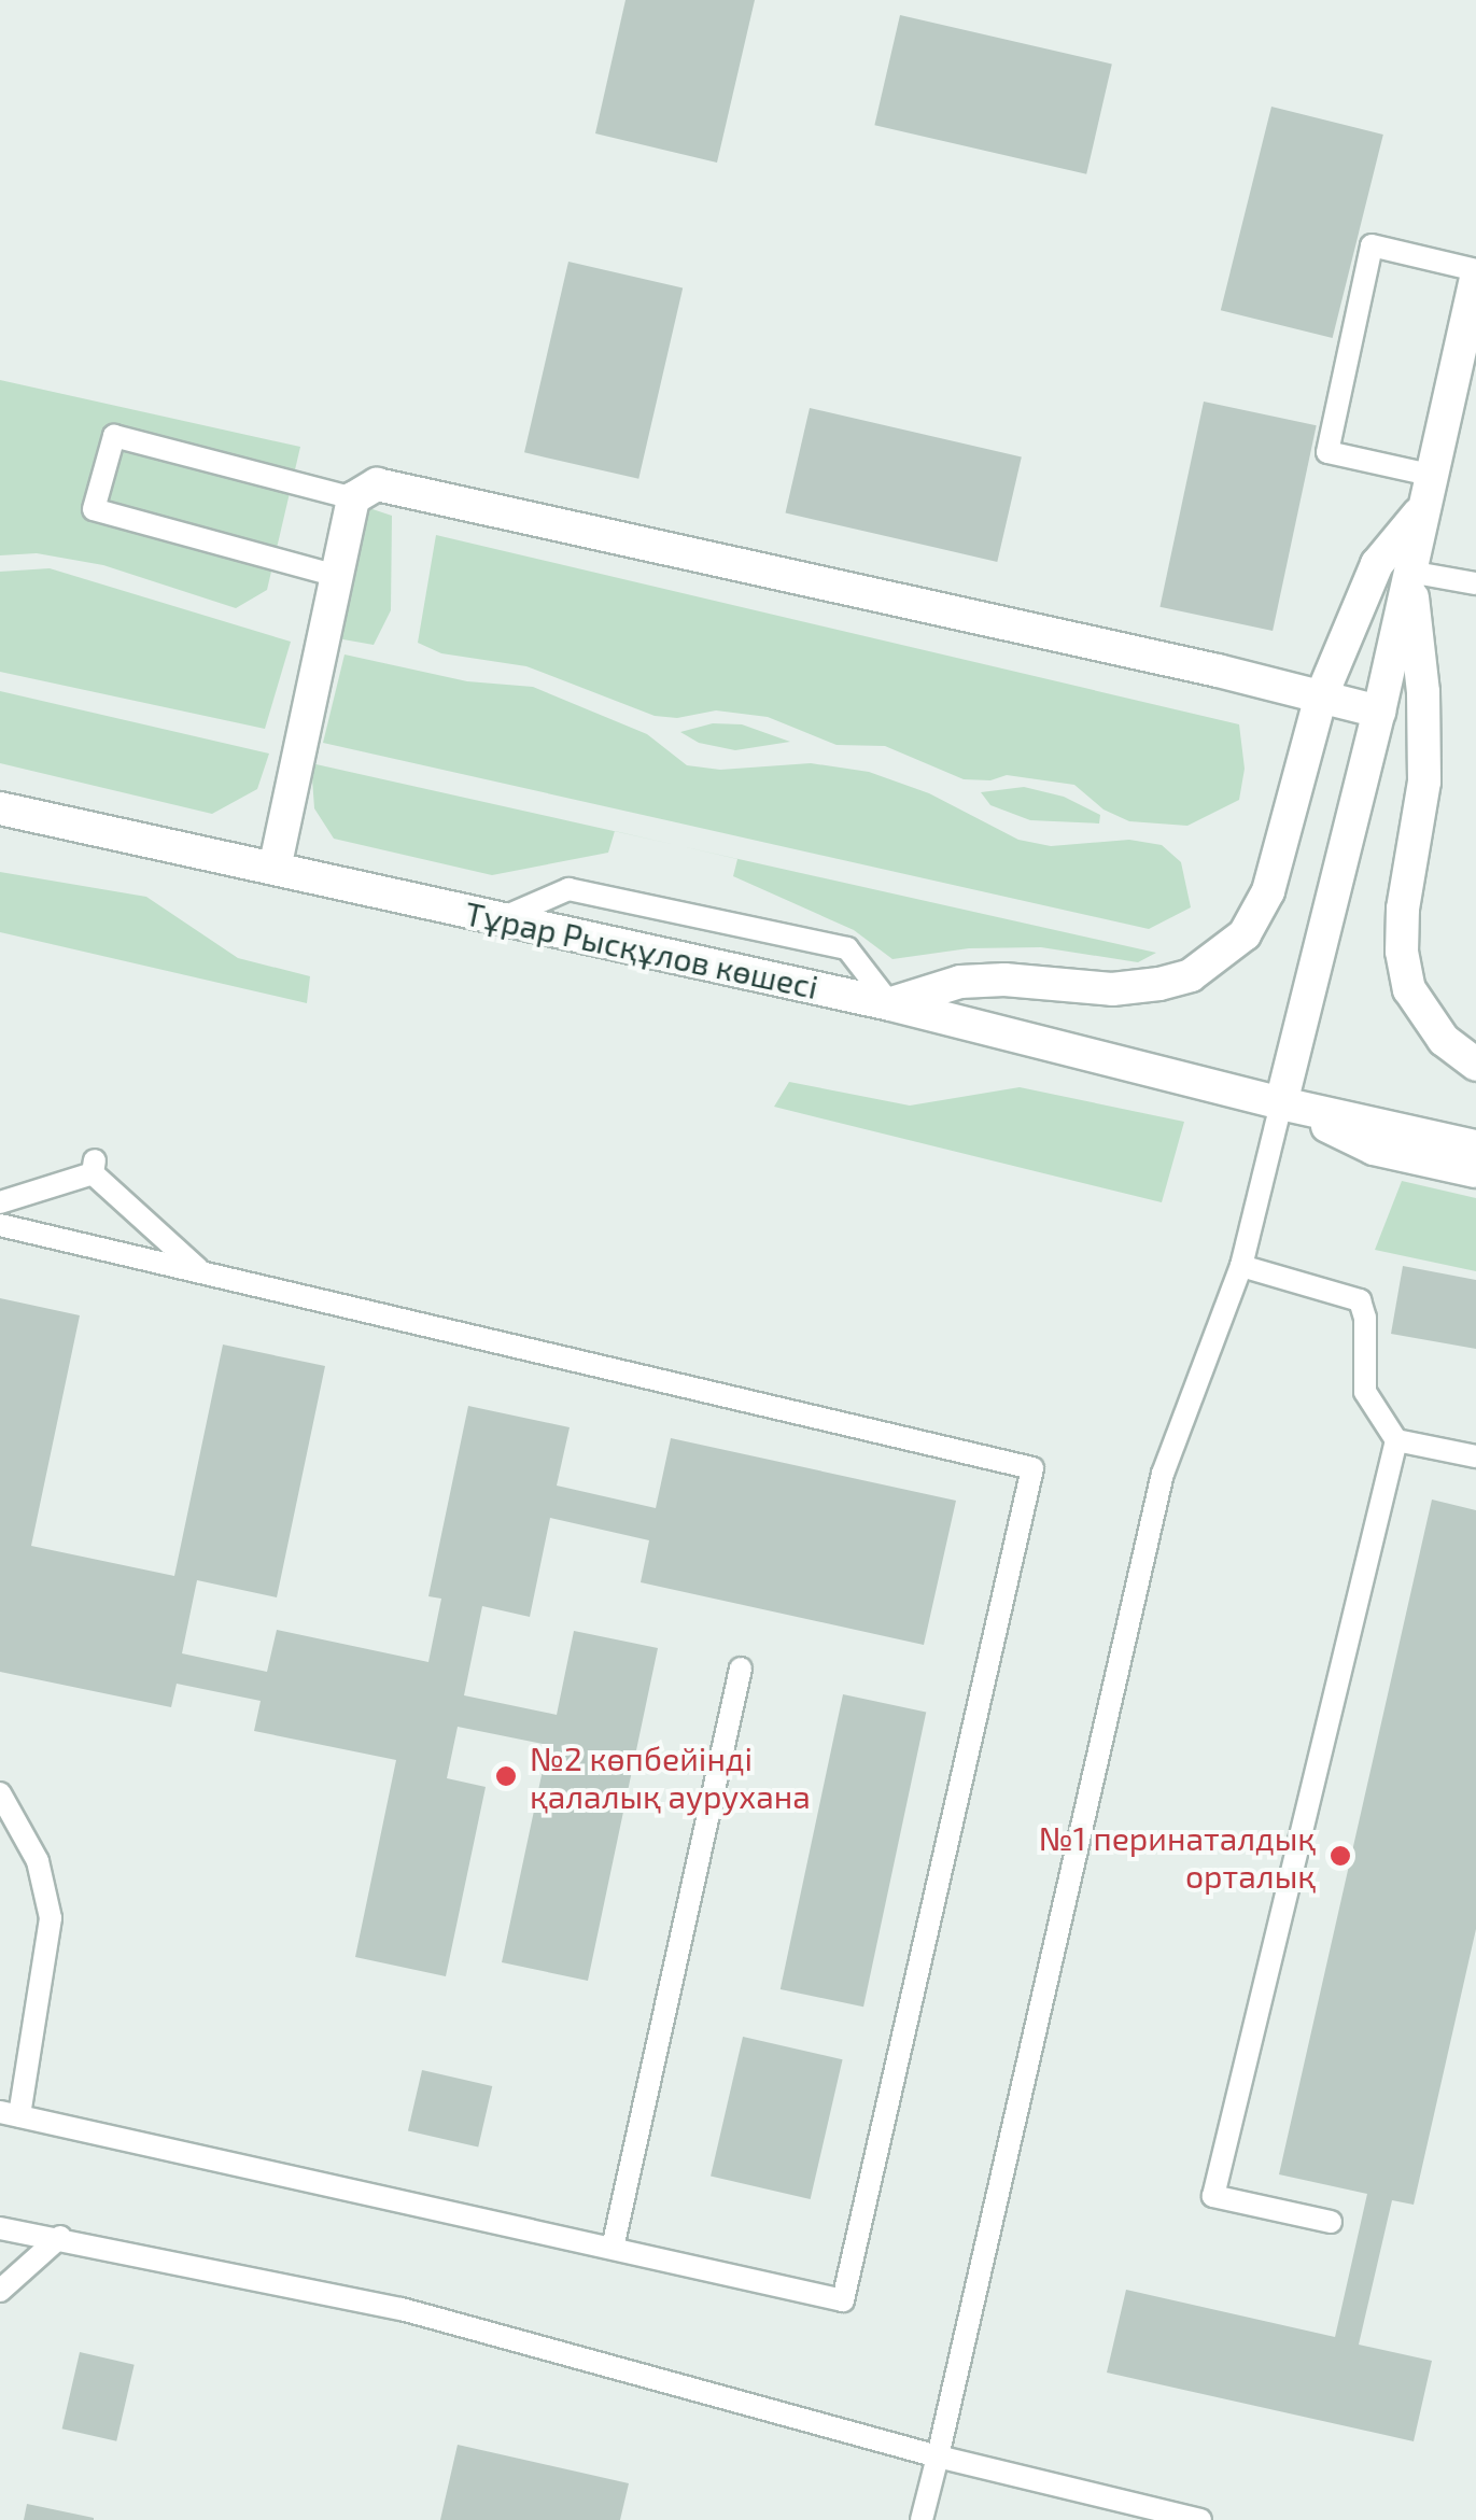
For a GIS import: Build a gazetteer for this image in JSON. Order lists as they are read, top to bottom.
{
  "streets": {
    "street": ["Тұрар Рысқұлов көшесі"]
  },
  "places": ["№2 көпбейінді қалалық аурухана", "№1 перинаталдық орталық"]
}
